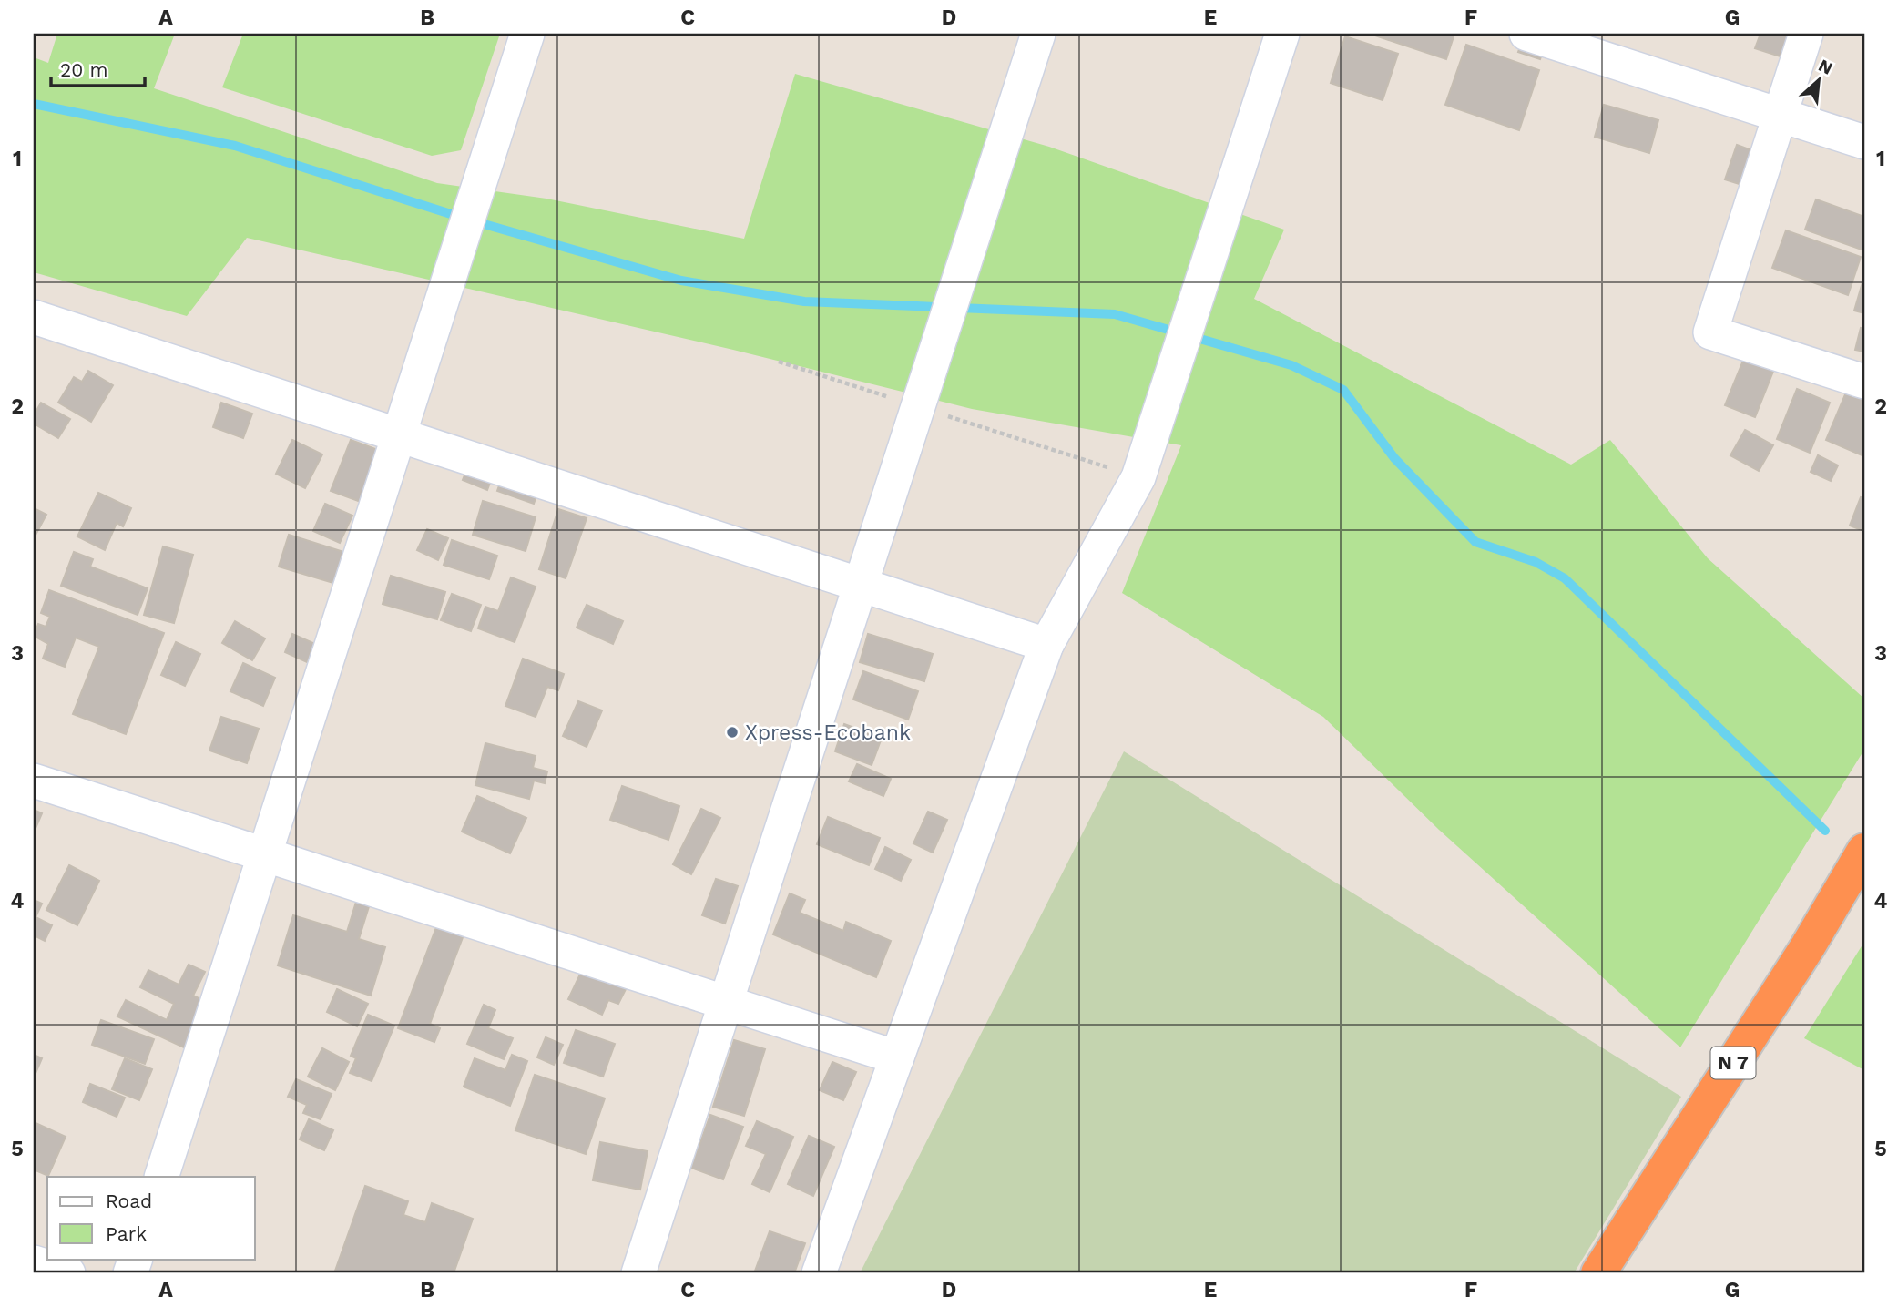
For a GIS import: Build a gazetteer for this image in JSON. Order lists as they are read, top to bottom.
{
  "streets": {
    "highway": ["N 7"]
  },
  "places": ["Xpress-Ecobank"],
  "legend": ["Road", "Park"],
  "scale_bar": "20 m",
  "north": "top right",
  "grid": {
    "columns": [
      "A",
      "B",
      "C",
      "D",
      "E",
      "F",
      "G"
    ],
    "rows": [
      "1",
      "2",
      "3",
      "4",
      "5"
    ]
  }
}
